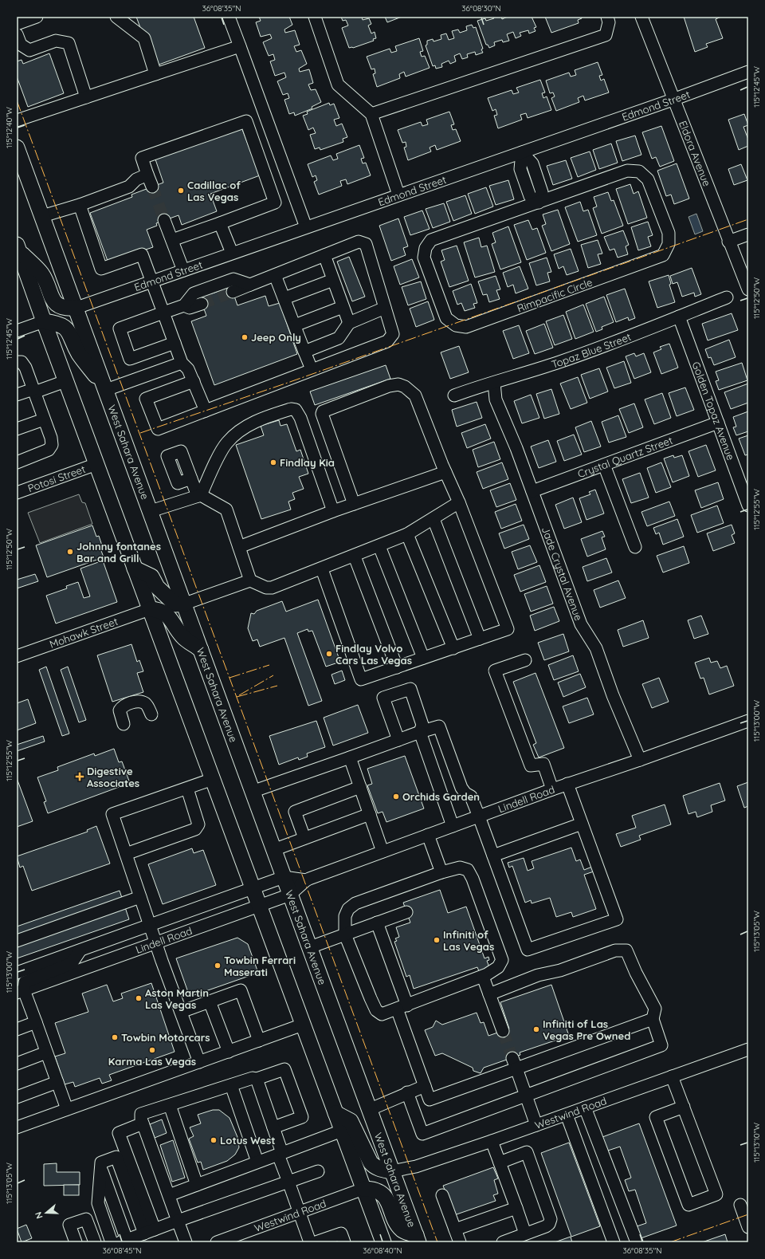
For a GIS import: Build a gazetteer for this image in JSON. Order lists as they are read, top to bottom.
{
  "streets": {
    "main road": ["West Sahara Avenue"],
    "street": [
      "Edmond Street",
      "Eldora Avenue",
      "Rimpacific Circle",
      "Topaz Blue Street",
      "Golden Topaz Avenue",
      "Crystal Quartz Street",
      "Potosi Street",
      "Jade Crystal Avenue",
      "Mohawk Street",
      "Lindell Road",
      "Westwind Road"
    ]
  },
  "crossings": [
    ["Edmond Street", "Eldora Avenue"],
    ["Edmond Street", "West Sahara Avenue"],
    ["Topaz Blue Street", "Golden Topaz Avenue"],
    ["Topaz Blue Street", "Jade Crystal Avenue"],
    ["Golden Topaz Avenue", "Crystal Quartz Street"],
    ["West Sahara Avenue", "Lindell Road"],
    ["West Sahara Avenue", "Westwind Road"],
    ["Crystal Quartz Street", "Jade Crystal Avenue"],
    ["Jade Crystal Avenue", "Lindell Road"]
  ],
  "places": {
    "other": [
      "Cadillac of Las Vegas",
      "Jeep Only",
      "Findlay Kia",
      "Johnny fontanes Bar and Grill",
      "Findlay Volvo Cars Las Vegas",
      "Orchids Garden",
      "Infiniti of Las Vegas",
      "Towbin Ferrari Maserati",
      "Aston Martin Las Vegas",
      "Infiniti of Las Vegas Pre Owned",
      "Towbin Motorcars",
      "Karma Las Vegas",
      "Lotus West"
    ],
    "health": ["Digestive Associates"]
  },
  "north": "left",
  "coordinates": [
    "36°08'35\"N",
    "36°08'30\"N",
    "115°12'45\"W",
    "115°12'40\"W",
    "115°12'50\"W",
    "115°12'55\"W",
    "115°13'00\"W",
    "115°13'05\"W",
    "115°13'10\"W",
    "36°08'45\"N",
    "36°08'40\"N"
  ]
}
